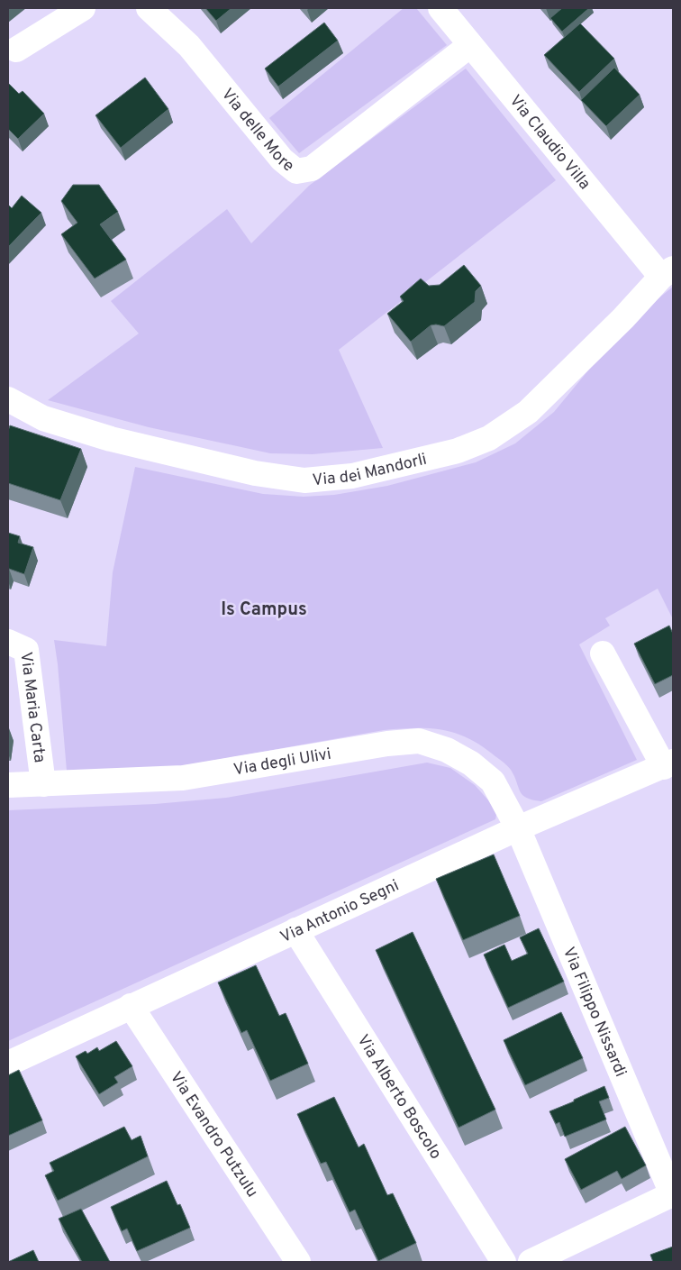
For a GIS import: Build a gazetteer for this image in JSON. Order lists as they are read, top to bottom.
{
  "streets": {
    "street": [
      "Via delle More",
      "Via Claudio Villa",
      "Via dei Mandorli",
      "Via Maria Carta",
      "Via degli Ulivi",
      "Via Antonio Segni",
      "Via Filippo Nissardi",
      "Via Alberto Boscolo",
      "Via Evandro Putzulu"
    ]
  },
  "crossings": [
    ["Via delle More", "Via Claudio Villa"],
    ["Via Claudio Villa", "Via dei Mandorli"],
    ["Via Maria Carta", "Via degli Ulivi"],
    ["Via degli Ulivi", "Via Antonio Segni"],
    ["Via degli Ulivi", "Via Filippo Nissardi"],
    ["Via Antonio Segni", "Via Filippo Nissardi"],
    ["Via Antonio Segni", "Via Alberto Boscolo"],
    ["Via Antonio Segni", "Via Evandro Putzulu"]
  ],
  "districts": ["Is Campus"]
}
